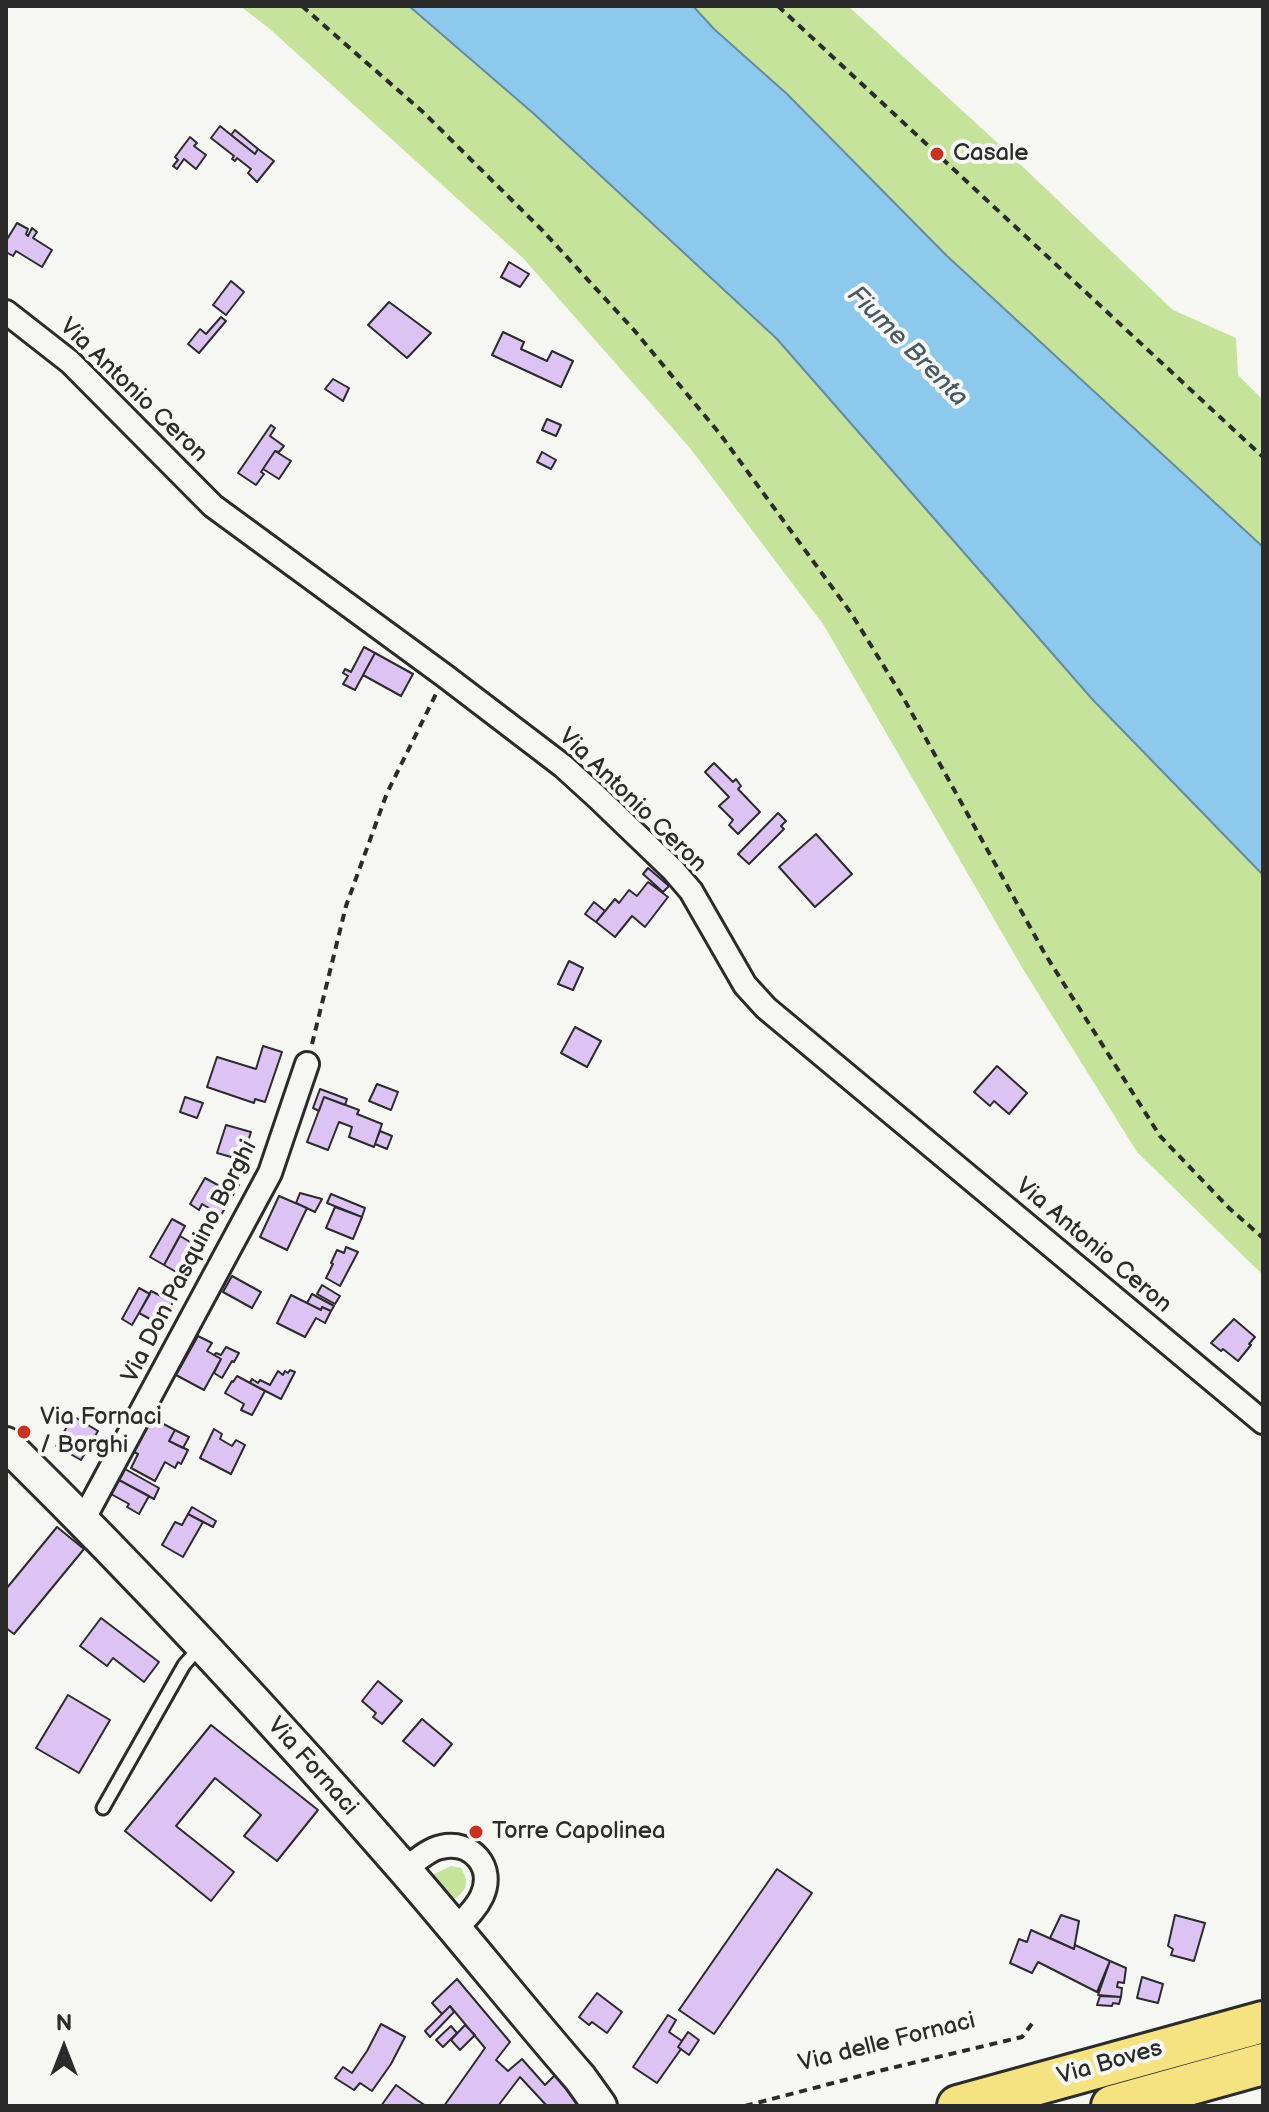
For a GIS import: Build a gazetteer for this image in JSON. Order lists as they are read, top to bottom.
{
  "streets": {
    "highway": ["Via Boves"],
    "street": ["Via Antonio Ceron", "Via Don Pasquino Borghi", "Via Fornaci"],
    "path": ["Via delle Fornaci"]
  },
  "crossings": [
    ["Via Don Pasquino Borghi", "Via Fornaci"]
  ],
  "water": ["Fiume Brenta"],
  "places": ["Casale", "Via Fornaci / Borghi", "Torre Capolinea"],
  "north": "top"
}
